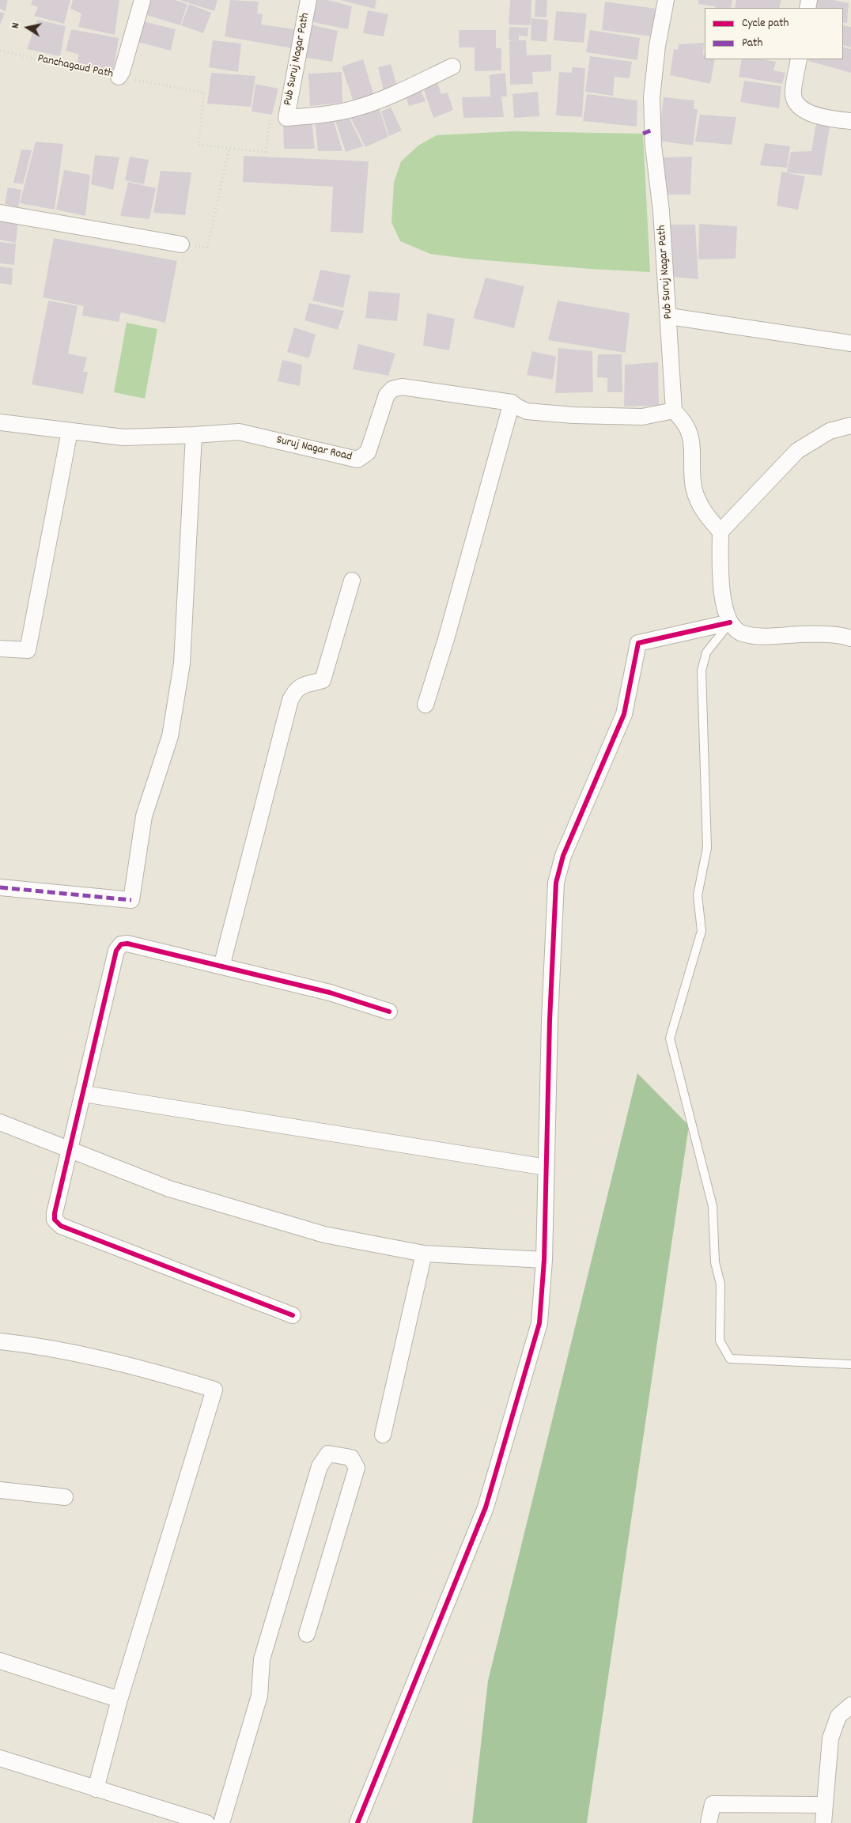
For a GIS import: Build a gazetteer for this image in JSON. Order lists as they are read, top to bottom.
{
  "streets": {
    "street": ["Pub Suruj Nagar Path", "Panchagaud Path", "Suruj Nagar Road"]
  },
  "crossings": [
    ["Pub Suruj Nagar Path", "Suruj Nagar Road"]
  ],
  "legend": ["Cycle path", "Path"],
  "north": "left"
}
